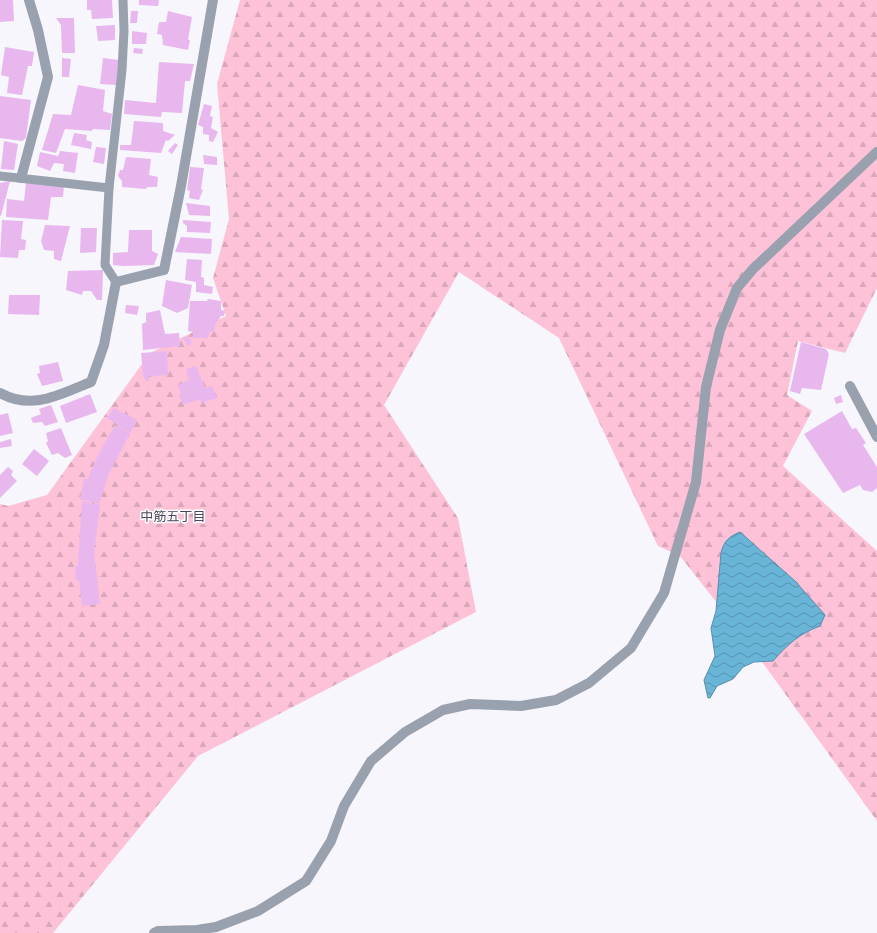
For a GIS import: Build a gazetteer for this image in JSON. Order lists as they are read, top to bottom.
{
  "districts": ["中筋五丁目"]
}
